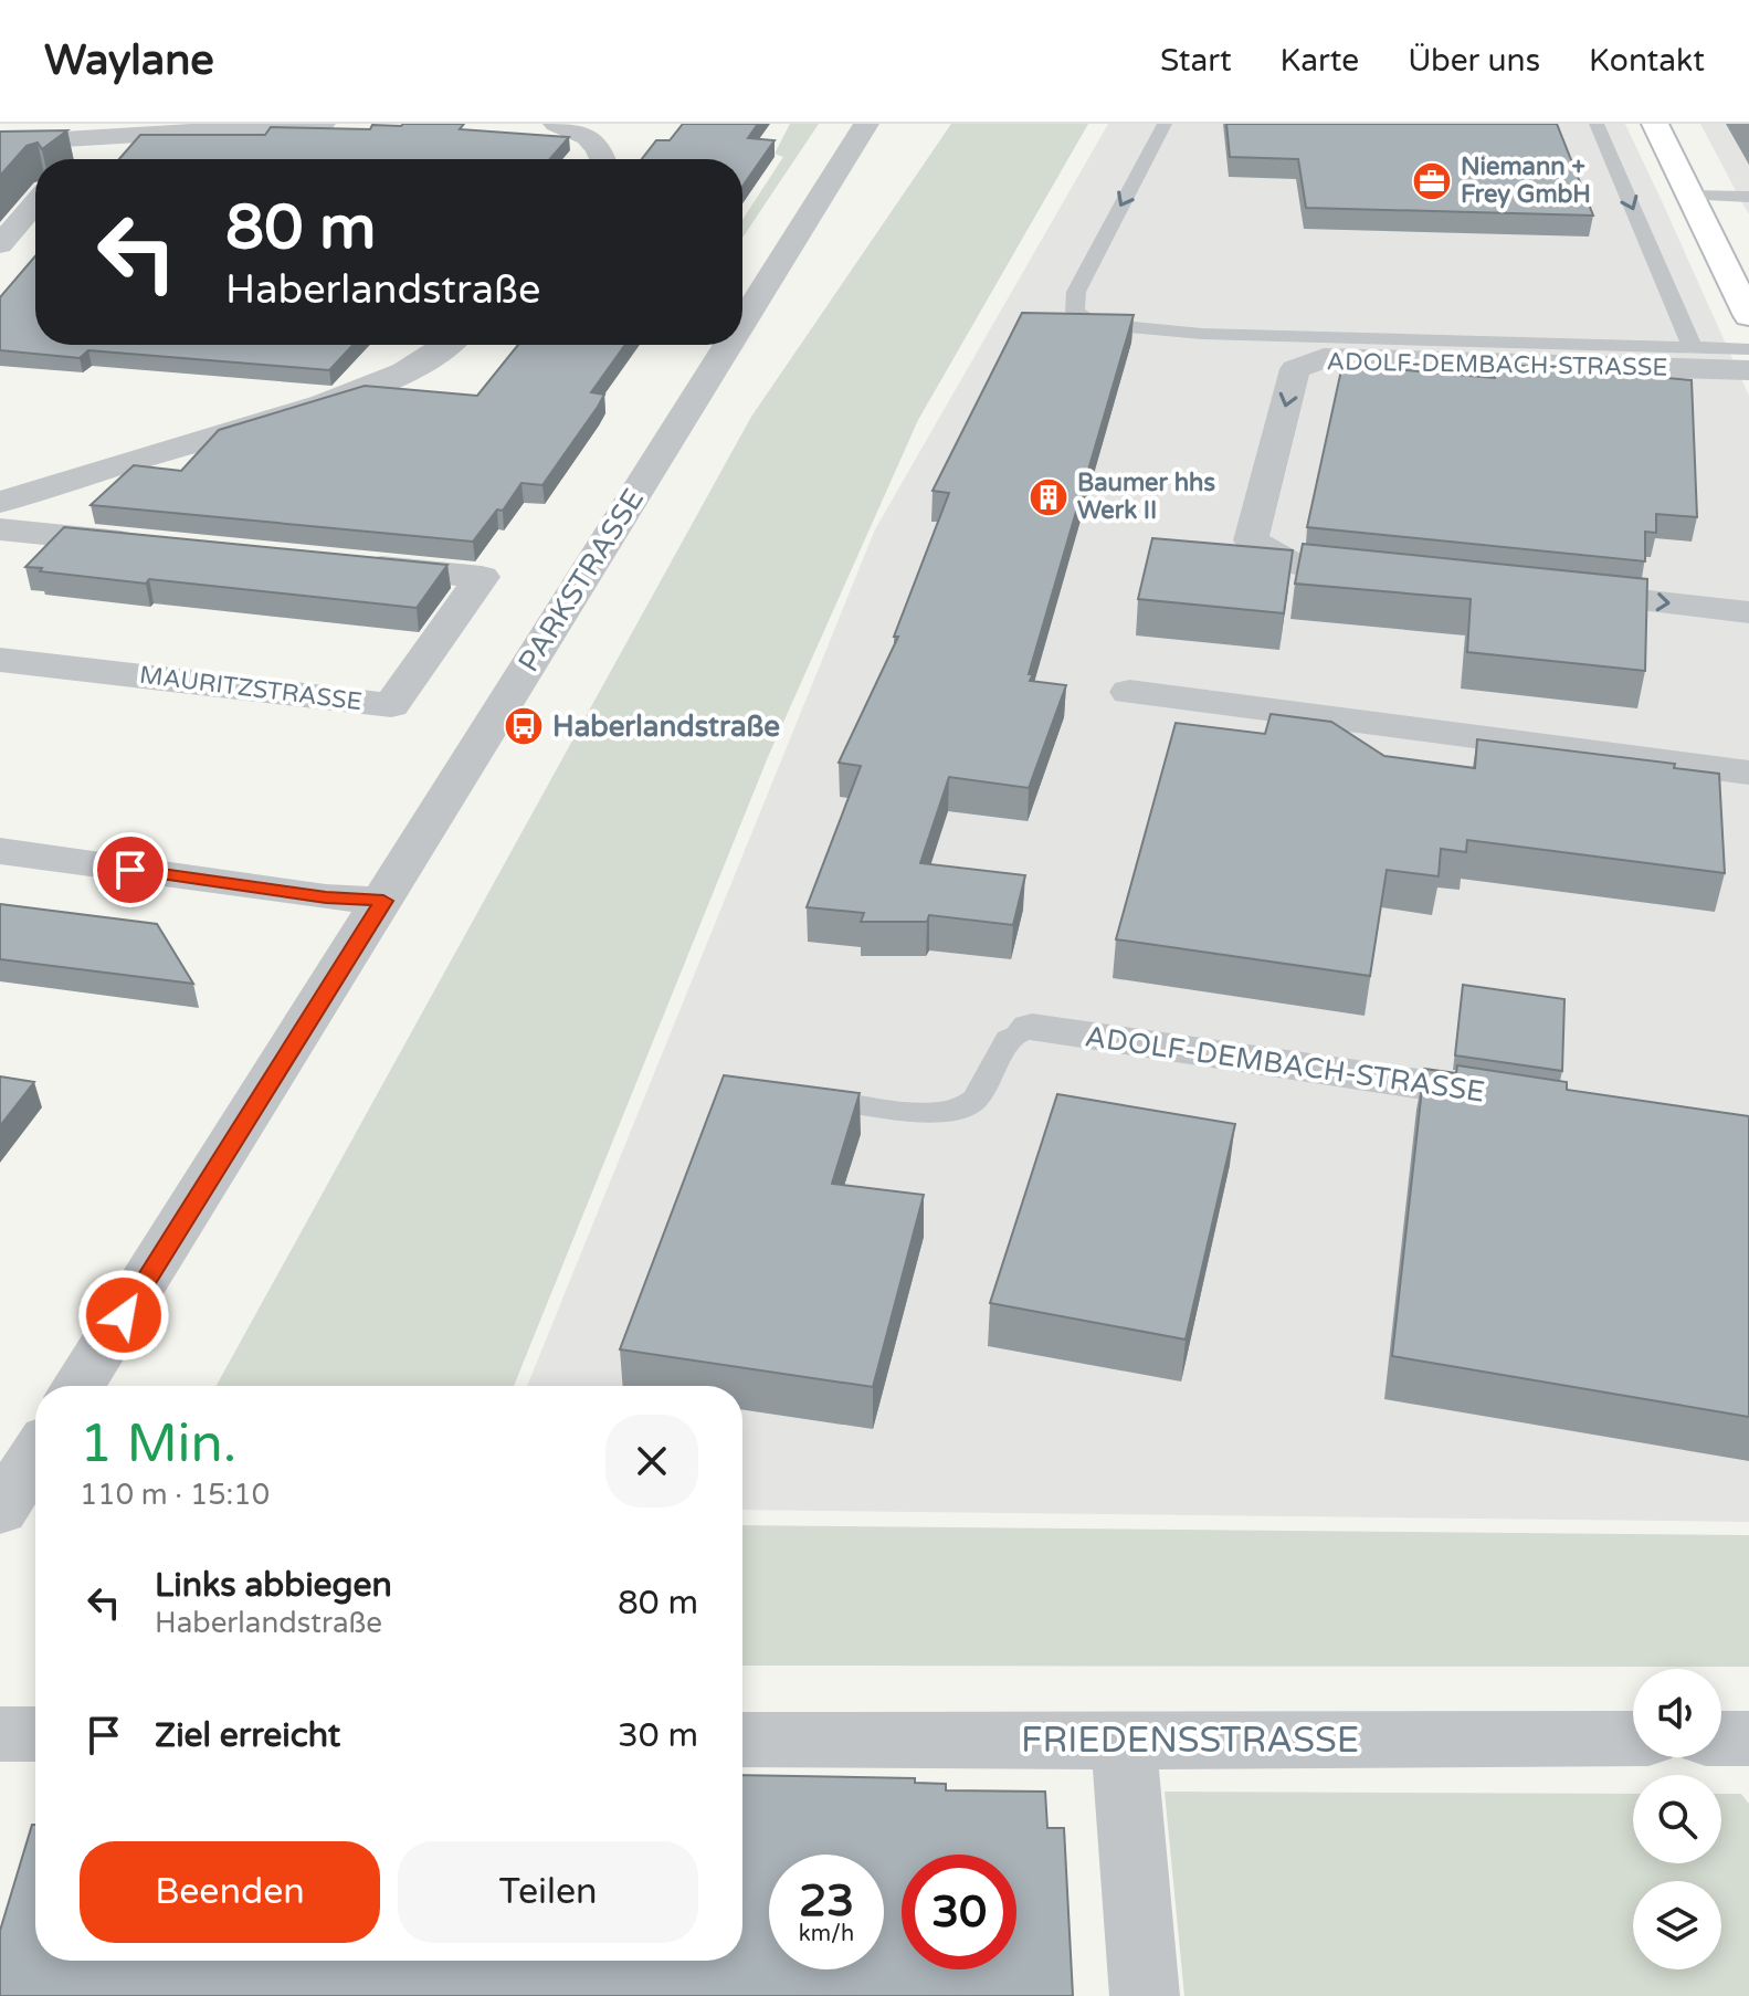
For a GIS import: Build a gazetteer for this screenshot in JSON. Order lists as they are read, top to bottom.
{
  "streets": {
    "street": [
      "ADOLF-DEMBACH-STRASSE",
      "PARKSTRASSE",
      "MAURITZSTRASSE",
      "FRIEDENSSTRASSE"
    ]
  },
  "places": {
    "office": ["Niemann + Frey GmbH"],
    "building": ["Baumer hhs Werk II"],
    "bus stop": ["Haberlandstraße"]
  },
  "page": {
    "header": "Waylane",
    "nav": [
      "Start",
      "Karte",
      "Über uns",
      "Kontakt"
    ],
    "turn": ["80 m", "Haberlandstraße"],
    "heading": ["1 Min.", "110 m · 15:10"],
    "list": [
      {
        "name": "Links abbiegen",
        "note": "Haberlandstraße",
        "value": "80 m"
      },
      {
        "name": "Ziel erreicht",
        "value": "30 m"
      }
    ],
    "buttons": ["Beenden", "Teilen"],
    "speed": "23 km/h",
    "limit": "30"
  }
}
